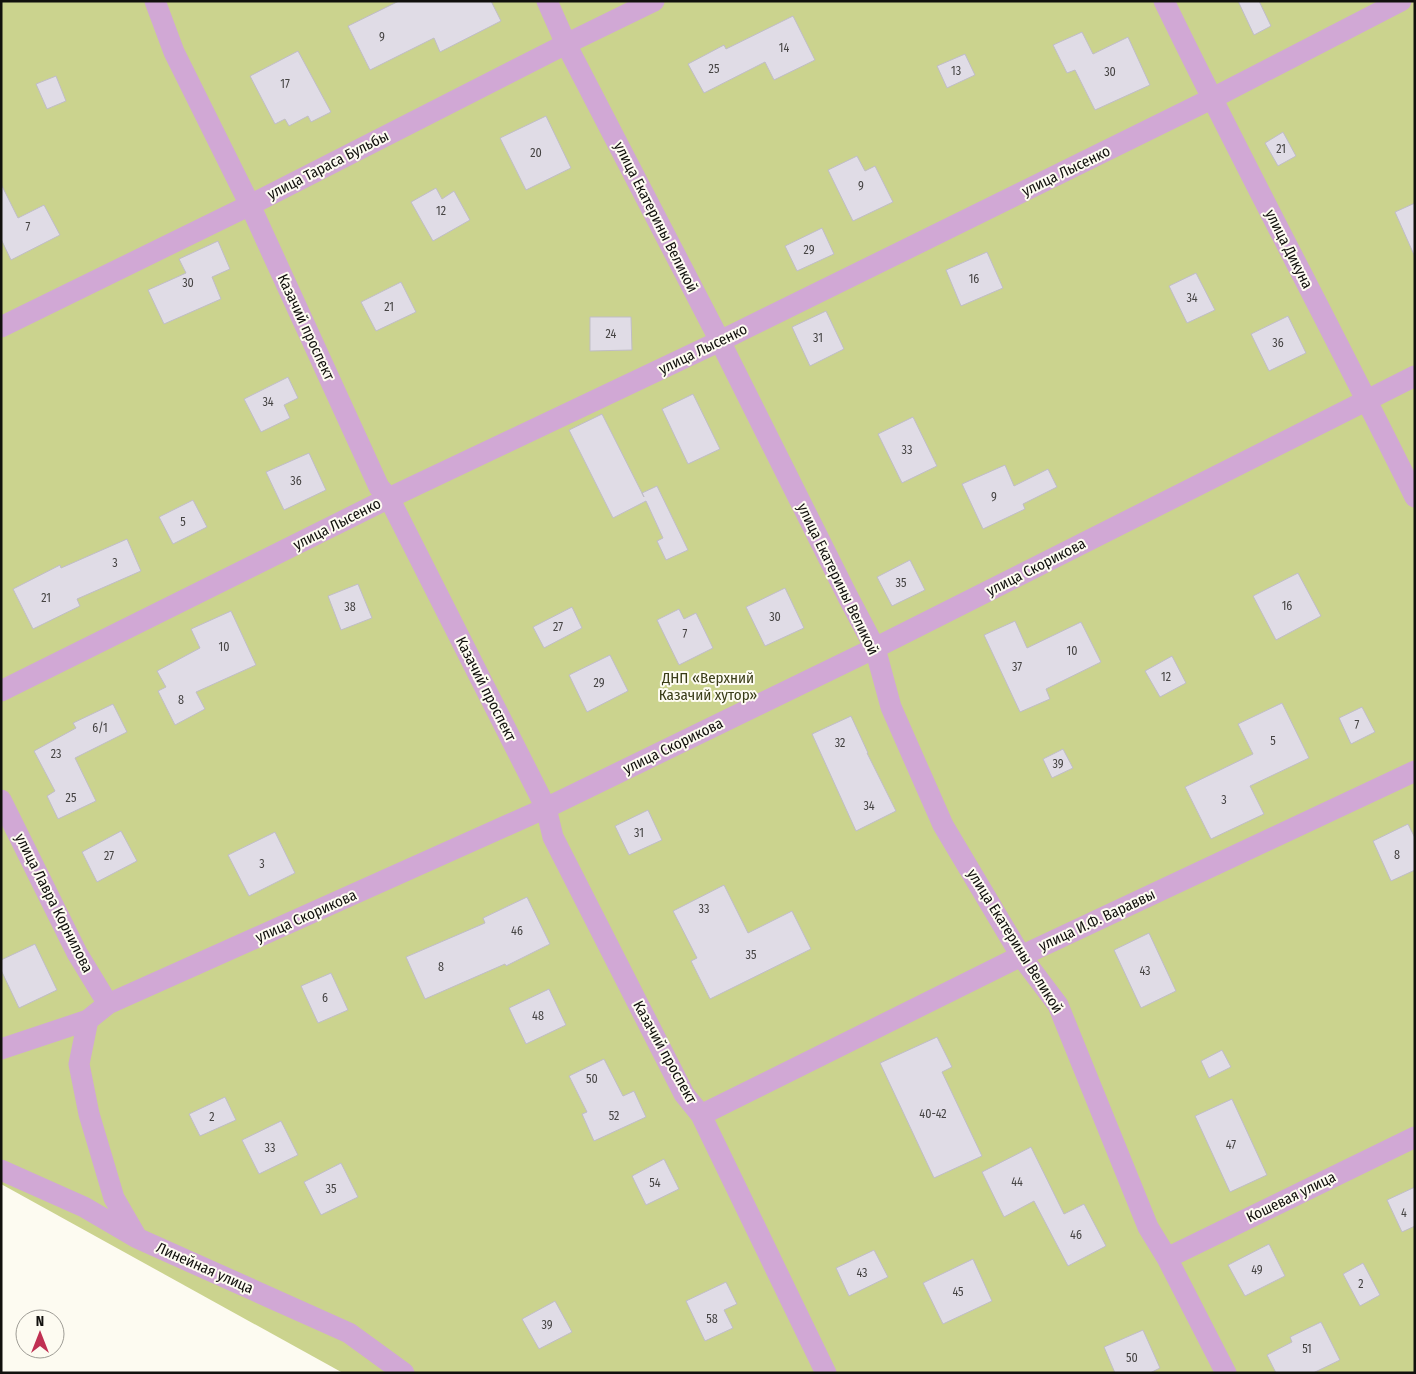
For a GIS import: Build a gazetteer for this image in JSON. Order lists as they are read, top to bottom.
{
  "streets": {
    "street": [
      "улица Тараса Бульбы",
      "улица Лысенко",
      "улица Екатерины Великой",
      "улица Дикуна",
      "Казачий проспект",
      "улица Скорикова",
      "улица Лавра Корнилова",
      "улица И.Ф. Вараввы",
      "Кошевая улица",
      "Линейная улица"
    ]
  },
  "crossings": [
    ["улица Тараса Бульбы", "улица Екатерины Великой"],
    ["улица Тараса Бульбы", "Казачий проспект"],
    ["улица Лысенко", "улица Екатерины Великой"],
    ["улица Лысенко", "улица Дикуна"],
    ["улица Лысенко", "Казачий проспект"],
    ["улица Екатерины Великой", "улица Скорикова"],
    ["улица Екатерины Великой", "улица И.Ф. Вараввы"],
    ["улица Екатерины Великой", "Кошевая улица"],
    ["улица Дикуна", "улица Скорикова"],
    ["Казачий проспект", "улица Скорикова"],
    ["Казачий проспект", "улица И.Ф. Вараввы"],
    ["улица Скорикова", "улица Лавра Корнилова"]
  ],
  "parks": ["ДНП «Верхний Казачий хутор»"],
  "house_numbers": [
    "9",
    "14",
    "25",
    "13",
    "30",
    "17",
    "21",
    "20",
    "9",
    "12",
    "7",
    "29",
    "16",
    "30",
    "34",
    "21",
    "24",
    "31",
    "36",
    "34",
    "33",
    "36",
    "9",
    "5",
    "3",
    "35",
    "21",
    "16",
    "38",
    "30",
    "27",
    "7",
    "10",
    "10",
    "37",
    "12",
    "29",
    "8",
    "7",
    "6/1",
    "5",
    "32",
    "23",
    "39",
    "25",
    "3",
    "34",
    "31",
    "8",
    "27",
    "3",
    "33",
    "46",
    "35",
    "8",
    "43",
    "6",
    "48",
    "50",
    "40-42",
    "52",
    "2",
    "47",
    "33",
    "44",
    "54",
    "35",
    "4",
    "46",
    "49",
    "43",
    "2",
    "45",
    "58",
    "39",
    "51",
    "50"
  ],
  "north": "top"
}
